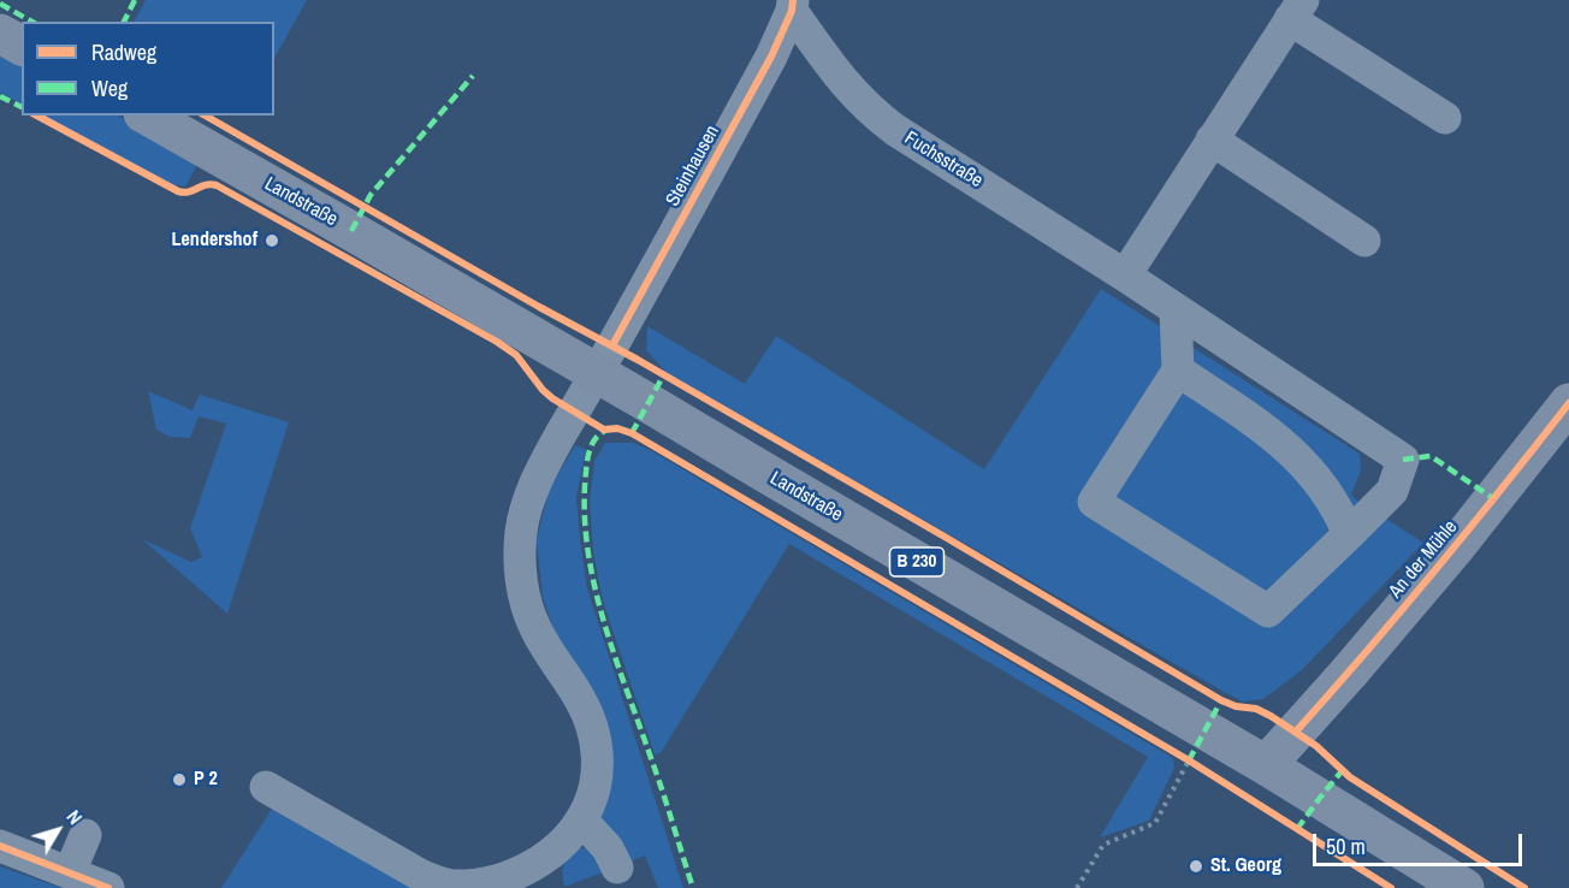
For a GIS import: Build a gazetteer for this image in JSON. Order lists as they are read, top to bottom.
{
  "streets": {
    "main road": ["Landstraße", "An der Mühle", "B 230"],
    "street": ["Fuchsstraße", "Steinhausen"]
  },
  "crossings": [
    ["Fuchsstraße", "Steinhausen"],
    ["Steinhausen", "Landstraße"],
    ["Landstraße", "An der Mühle"]
  ],
  "places": ["Lendershof", "P 2", "St. Georg"],
  "legend": ["Radweg", "Weg"],
  "scale_bar": "50 m",
  "north": "top right"
}
